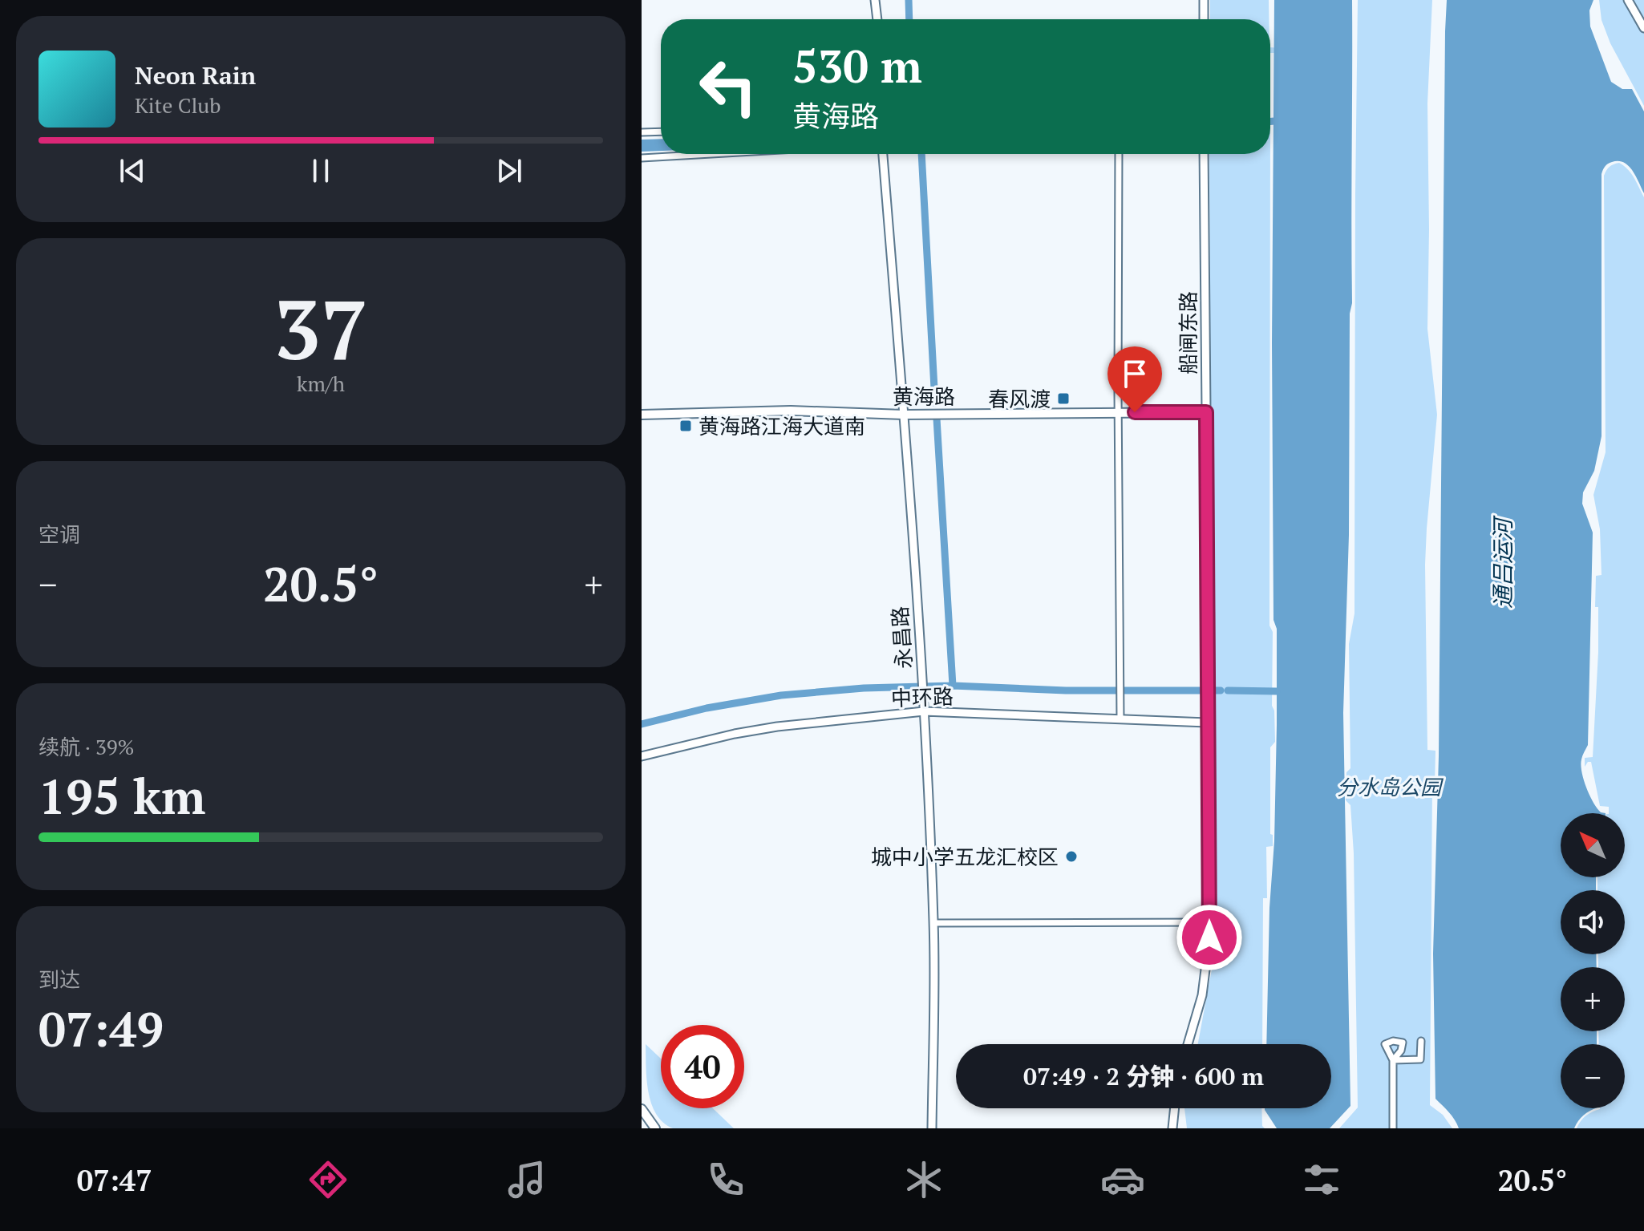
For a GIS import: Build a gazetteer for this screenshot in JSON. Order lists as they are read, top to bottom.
{
  "streets": {
    "main road": ["黄海路"],
    "street": ["船闸东路", "永昌路", "中环路"]
  },
  "crossings": [
    ["船闸东路", "黄海路"],
    ["船闸东路", "中环路"],
    ["黄海路", "永昌路"],
    ["永昌路", "中环路"]
  ],
  "water": ["通吕运河"],
  "parks": ["分水岛公园"],
  "places": {
    "transit": ["春风渡", "黄海路江海大道南"],
    "other": ["城中小学五龙汇校区"]
  },
  "north": "top left",
  "page": {
    "turn": ["530 m", "黄海路"],
    "song": ["Neon Rain", "Kite Club"],
    "tile": [
      ["37", "km/h"],
      "空调",
      ["续航 · 39%", "195 km"],
      ["到达", "07:49"]
    ],
    "heat": ["−", "20.5°", "+"],
    "map_buttons": ["+", "−"],
    "limit": "40",
    "trip": "07:49 · 2 分钟 · 600 m",
    "tabs": ["07:47", "20.5°"]
  }
}
